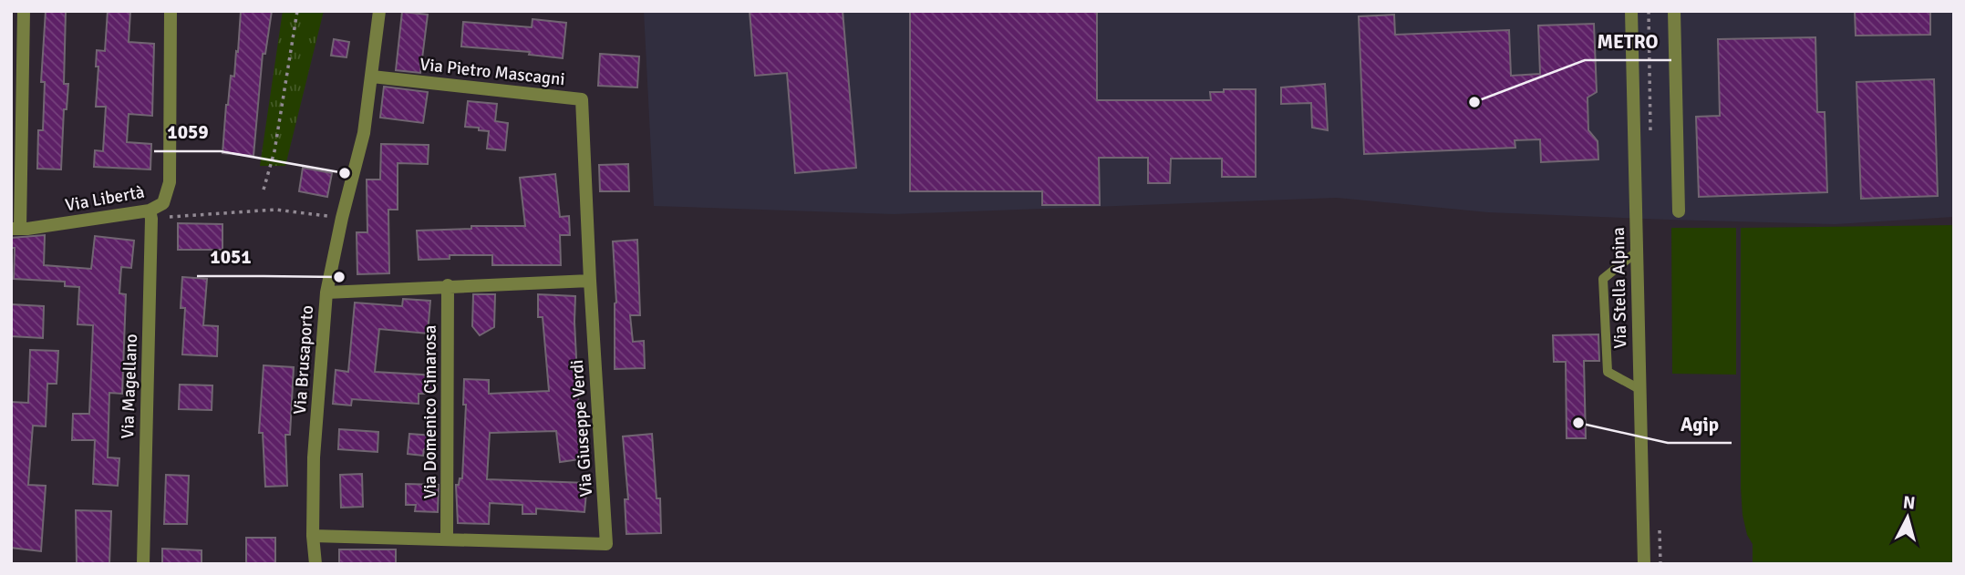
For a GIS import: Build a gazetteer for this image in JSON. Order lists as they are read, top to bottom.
{
  "streets": {
    "street": [
      "Via Pietro Mascagni",
      "Via Libertà",
      "Via Stella Alpina",
      "Via Brusaporto",
      "Via Magellano",
      "Via Domenico Cimarosa",
      "Via Giuseppe Verdi"
    ]
  },
  "crossings": [
    ["Via Pietro Mascagni", "Via Brusaporto"],
    ["Via Pietro Mascagni", "Via Giuseppe Verdi"],
    ["Via Libertà", "Via Magellano"],
    ["Via Brusaporto", "Via Giuseppe Verdi"],
    ["Via Domenico Cimarosa", "Via Giuseppe Verdi"]
  ],
  "places": [
    "METRO",
    "1059",
    "1051",
    "Agip"
  ],
  "north": "top"
}
